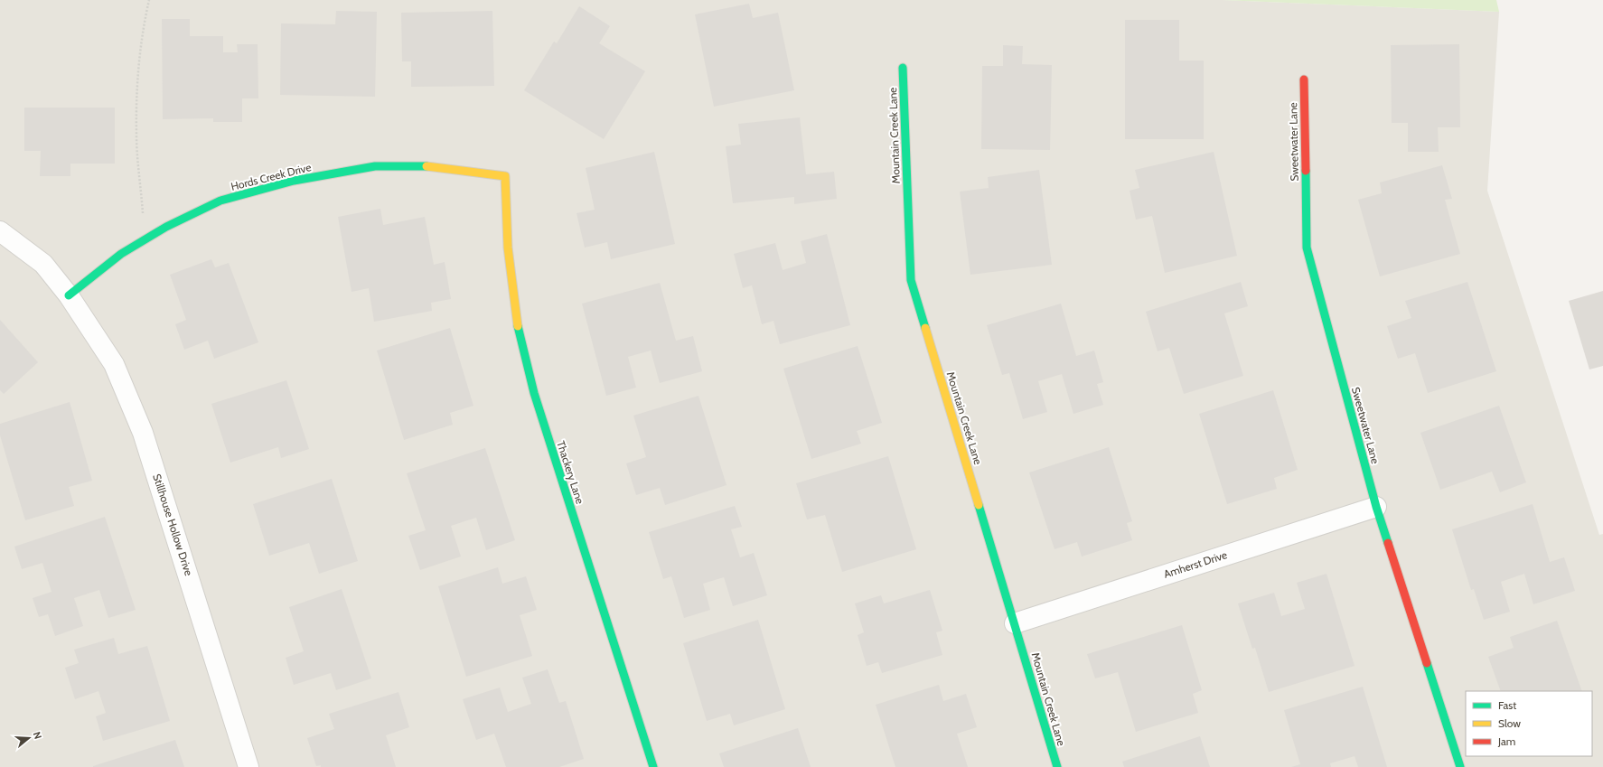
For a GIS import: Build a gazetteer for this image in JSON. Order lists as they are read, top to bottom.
{
  "streets": {
    "street": [
      "Mountain Creek Lane",
      "Sweetwater Lane",
      "Hords Creek Drive",
      "Thackery Lane",
      "Stillhouse Hollow Drive",
      "Amherst Drive"
    ]
  },
  "crossings": [
    ["Mountain Creek Lane", "Amherst Drive"],
    ["Sweetwater Lane", "Amherst Drive"],
    ["Hords Creek Drive", "Thackery Lane"],
    ["Hords Creek Drive", "Stillhouse Hollow Drive"]
  ],
  "legend": ["Fast", "Slow", "Jam"],
  "north": "right"
}
